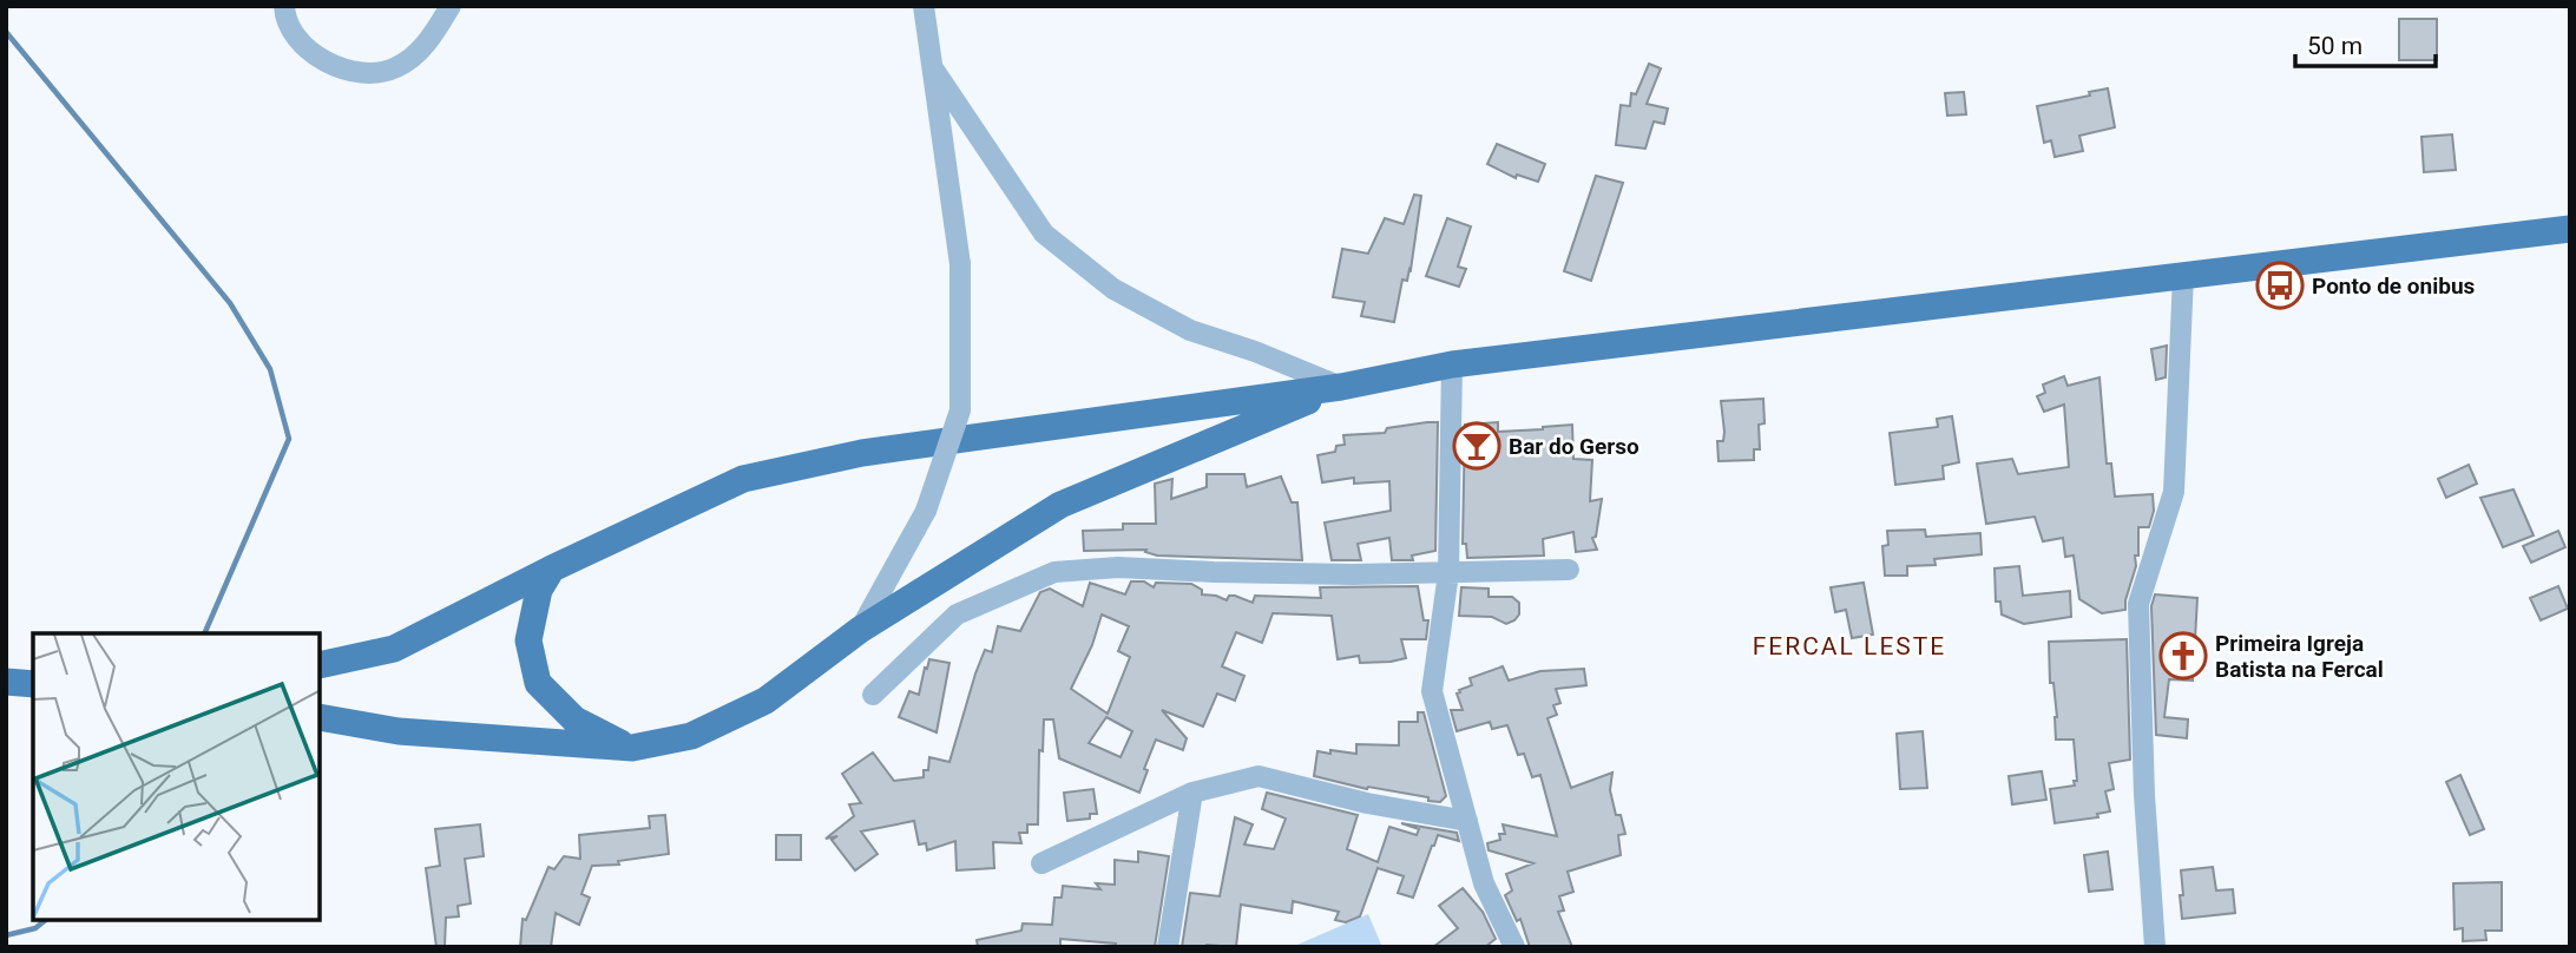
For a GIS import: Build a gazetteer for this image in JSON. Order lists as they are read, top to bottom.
{
  "districts": ["FERCAL LESTE"],
  "places": {
    "bus stop": ["Ponto de onibus"],
    "bar": ["Bar do Gerso"],
    "church": ["Primeira Igreja Batista na Fercal"]
  },
  "scale_bar": "50 m"
}
